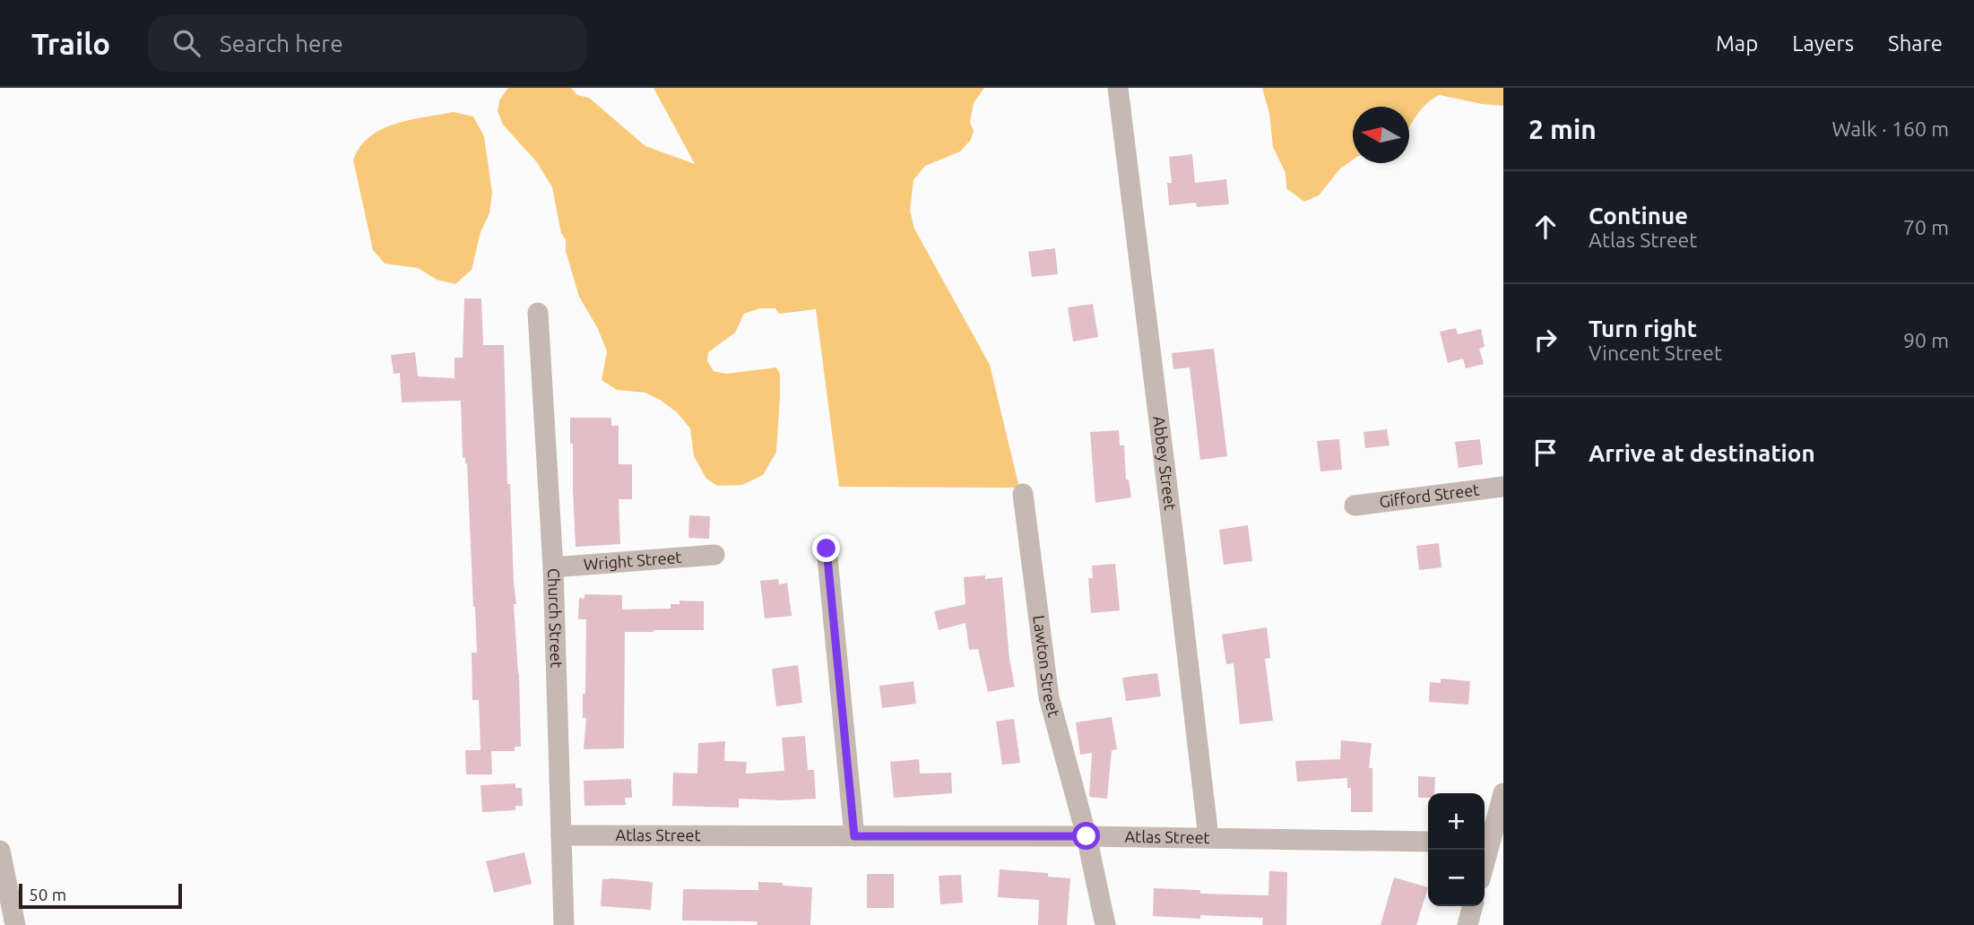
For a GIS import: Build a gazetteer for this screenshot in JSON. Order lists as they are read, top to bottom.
{
  "streets": {
    "street": [
      "Abbey Street",
      "Gifford Street",
      "Wright Street",
      "Church Street",
      "Lawton Street",
      "Atlas Street"
    ]
  },
  "crossings": [
    ["Abbey Street", "Atlas Street"],
    ["Wright Street", "Church Street"],
    ["Church Street", "Atlas Street"],
    ["Lawton Street", "Atlas Street"]
  ],
  "scale_bar": "50 m",
  "north": "left",
  "page": {
    "header": "Trailo",
    "search": "Search here",
    "nav": ["Map", "Layers", "Share"],
    "heading": ["2 min", "Walk · 160 m"],
    "list": [
      ["Continue", "Atlas Street", "70 m"],
      ["Turn right", "Vincent Street", "90 m"],
      "Arrive at destination"
    ],
    "map_buttons": ["+", "−"],
    "scale": "50 m"
  }
}
